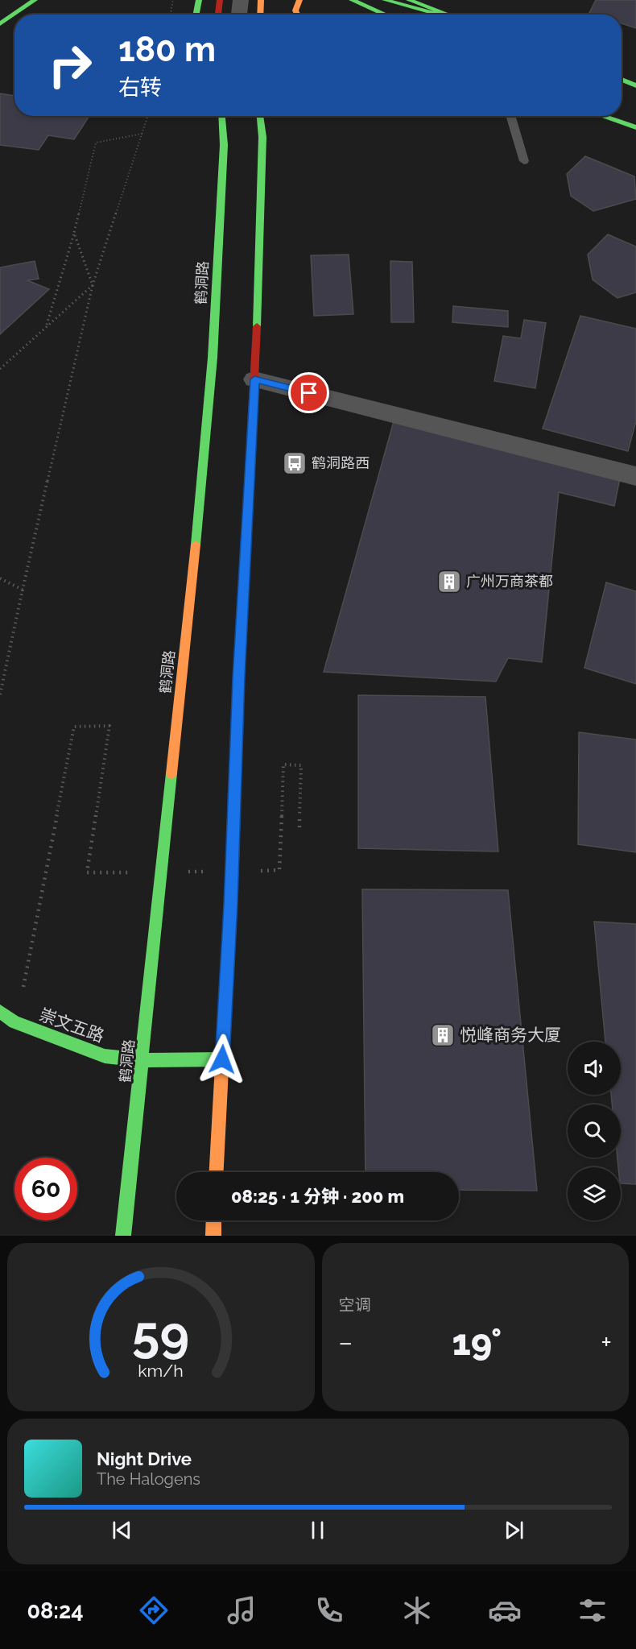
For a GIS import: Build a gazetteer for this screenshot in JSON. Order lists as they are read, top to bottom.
{
  "streets": {
    "main road": ["鹤洞路", "崇文五路"]
  },
  "crossings": [
    ["鹤洞路", "崇文五路"]
  ],
  "places": {
    "bus stop": ["鹤洞路西"],
    "building": ["广州万商茶都", "悦峰商务大厦"]
  },
  "page": {
    "turn": ["180 m", "右转"],
    "limit": "60",
    "trip": "08:25 · 1 分钟 · 200 m",
    "tile": "空调",
    "heat": ["−", "19°", "+"],
    "song": ["Night Drive", "The Halogens"],
    "tabs": "08:24",
    "gauge": ["59", "km/h"]
  }
}
